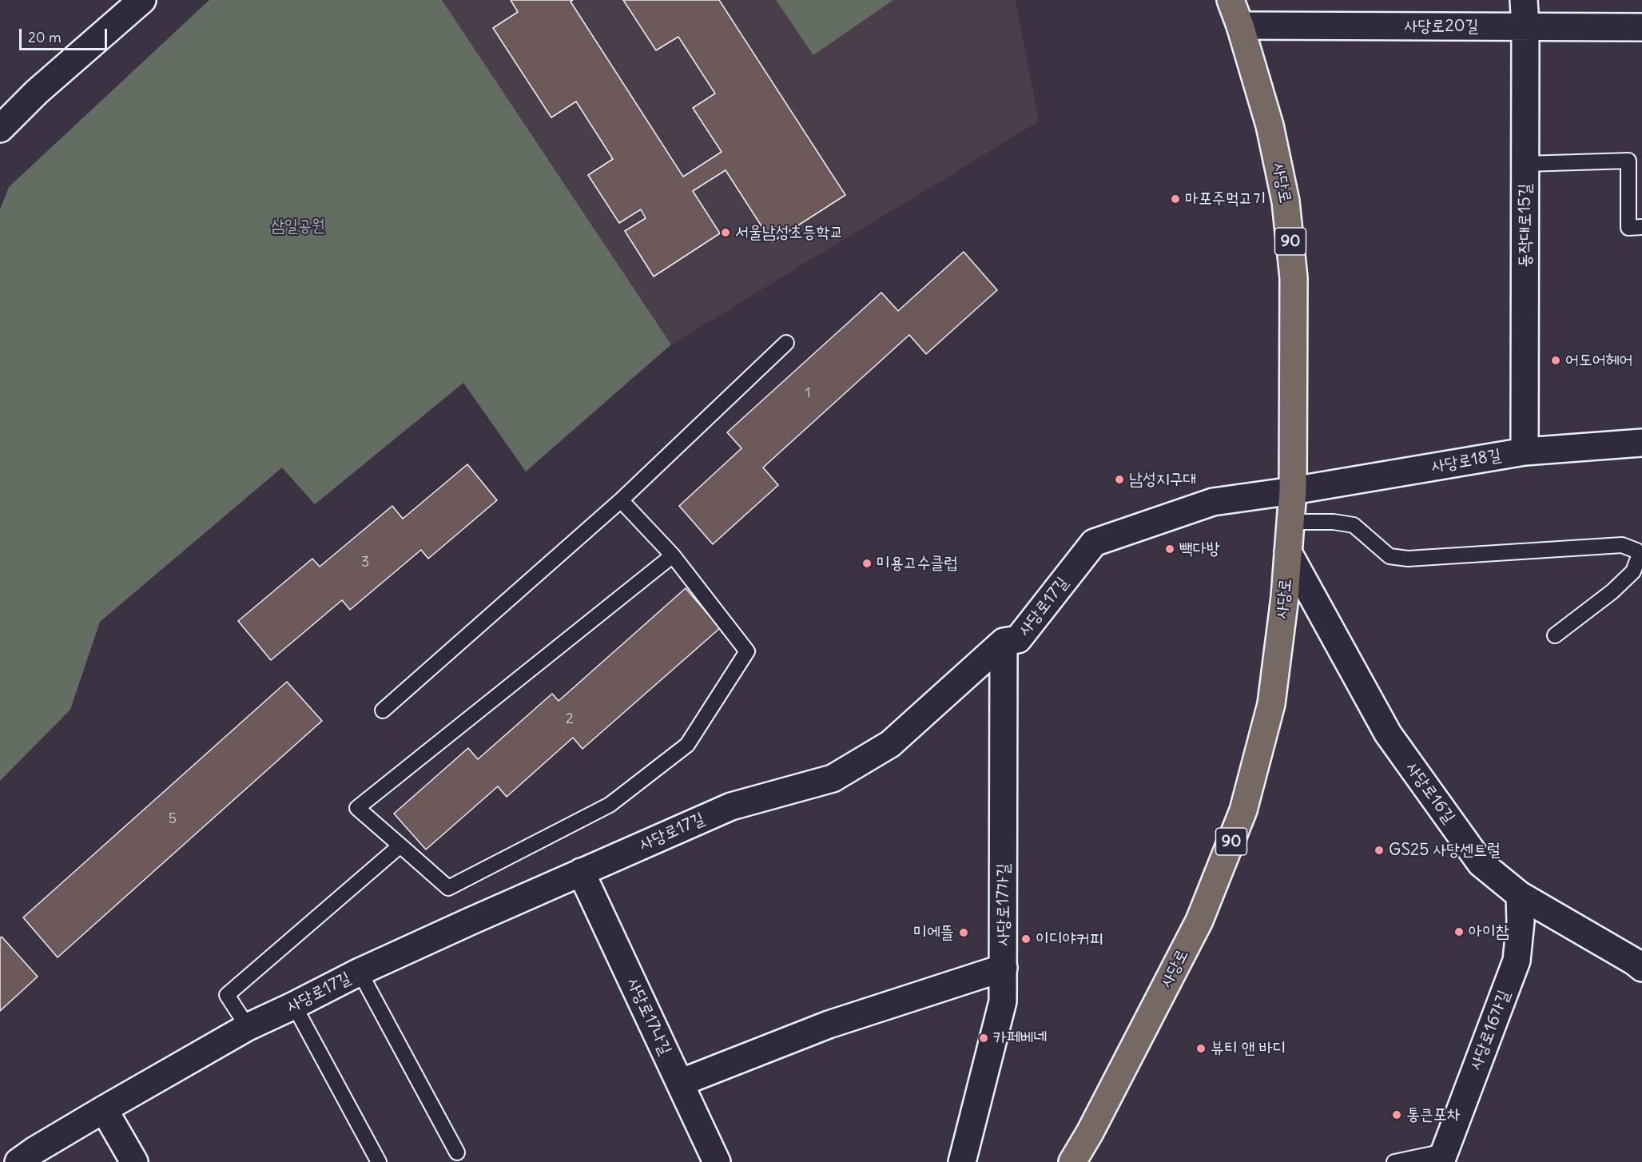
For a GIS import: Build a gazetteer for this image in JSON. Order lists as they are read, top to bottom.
{
  "streets": {
    "main road": ["사당로", "90"],
    "street": [
      "사당로20길",
      "동작대로15길",
      "사당로18길",
      "사당로17길",
      "사당로16길",
      "사당로17가길",
      "사당로17나길",
      "사당로16가길"
    ]
  },
  "crossings": [
    ["사당로20길", "사당로"],
    ["사당로20길", "동작대로15길"],
    ["사당로", "사당로18길"],
    ["사당로", "사당로17길"],
    ["사당로", "사당로16길"],
    ["동작대로15길", "사당로18길"],
    ["사당로18길", "사당로17길"],
    ["사당로17길", "사당로17가길"],
    ["사당로17길", "사당로17나길"],
    ["사당로16길", "사당로16가길"]
  ],
  "parks": ["삼일공원"],
  "places": [
    "마포주먹고기",
    "서울남성초등학교",
    "어도어헤어",
    "남성지구대",
    "빽다방",
    "미용고수클럽",
    "GS25 사당센트럴",
    "아이참",
    "미에뜰",
    "이디야커피",
    "카페베네",
    "뷰티 앤 바디",
    "통큰포차"
  ],
  "house_numbers": [
    "1",
    "3",
    "2",
    "5"
  ],
  "scale_bar": "20 m"
}
